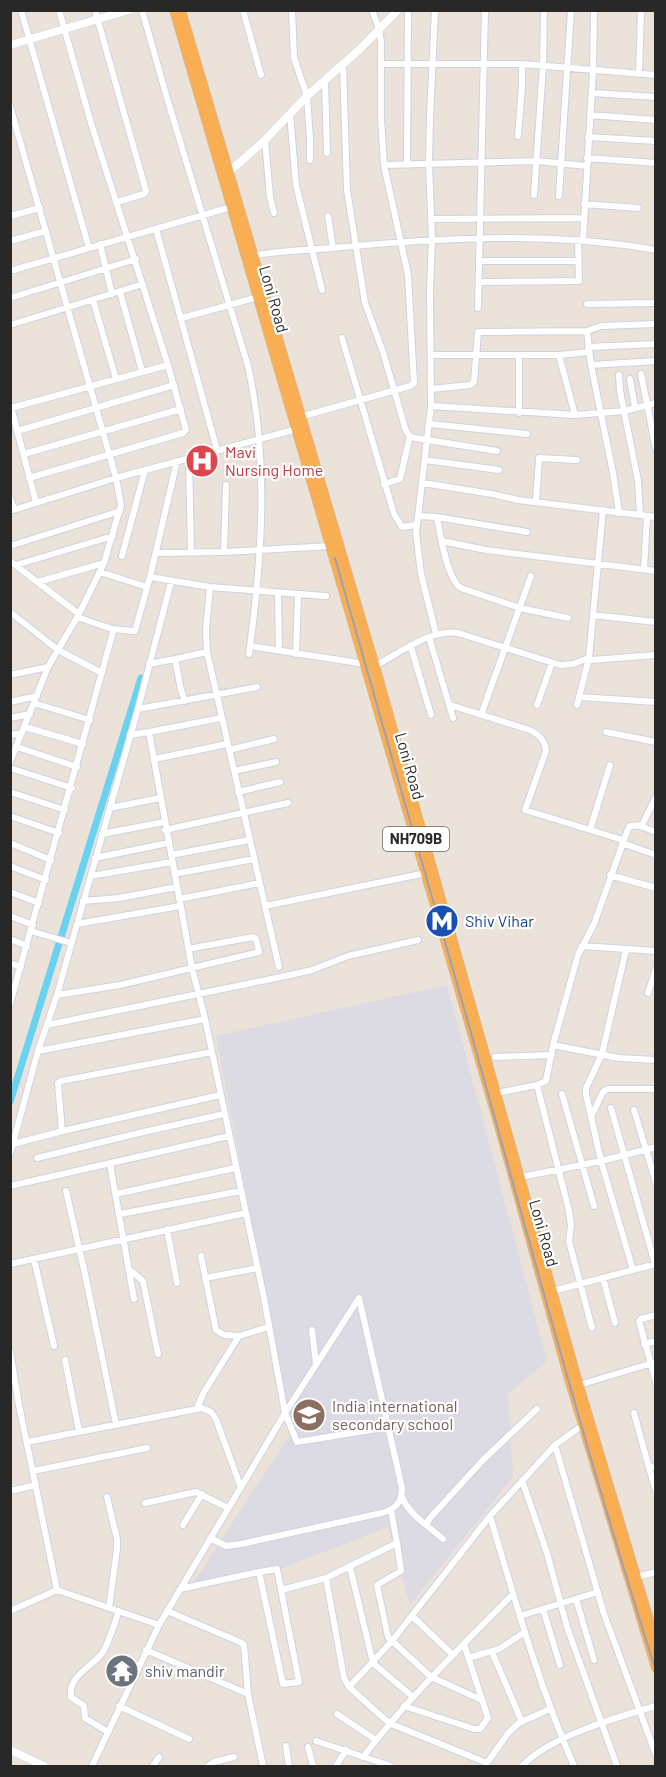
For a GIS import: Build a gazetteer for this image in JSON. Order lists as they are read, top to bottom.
{
  "streets": {
    "highway": ["Loni Road", "NH709B"]
  },
  "places": {
    "hospital": ["Mavi Nursing Home"],
    "metro station": ["Shiv Vihar"],
    "school or university": ["India international secondary school"],
    "temple": ["shiv mandir"]
  }
}
